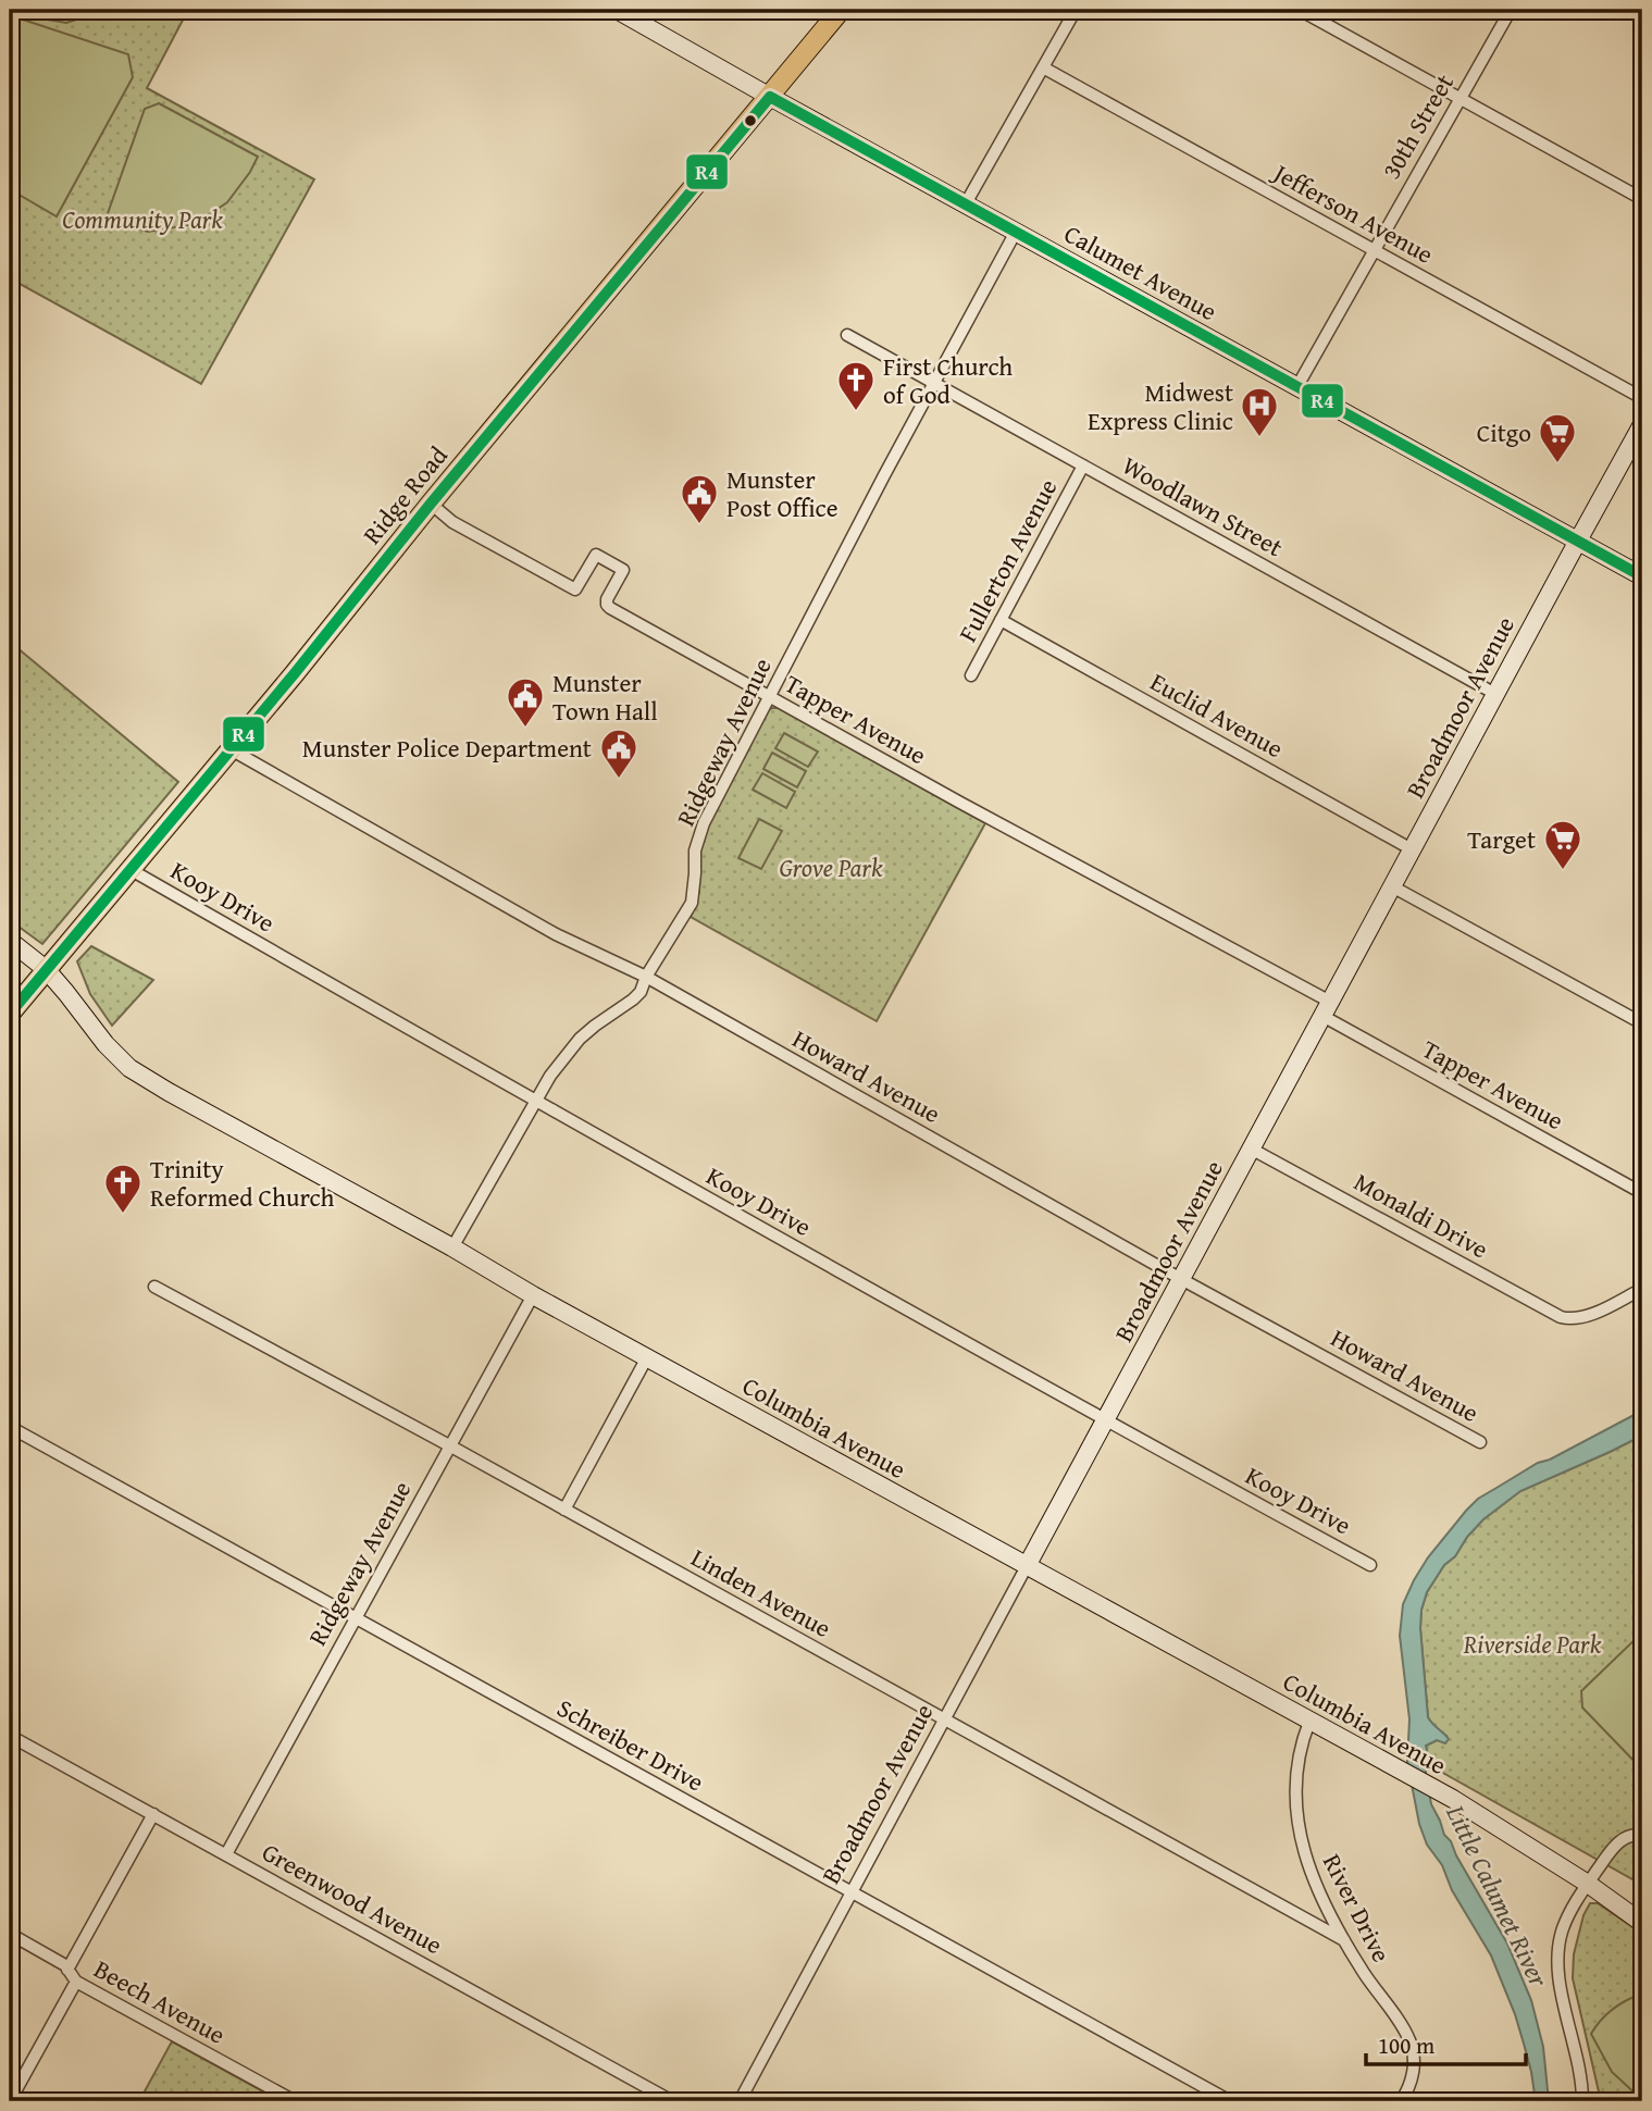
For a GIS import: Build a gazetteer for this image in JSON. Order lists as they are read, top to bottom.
{
  "streets": {
    "main road": ["Ridge Road"],
    "street": [
      "30th Street",
      "Jefferson Avenue",
      "Calumet Avenue",
      "Woodlawn Street",
      "Fullerton Avenue",
      "Broadmoor Avenue",
      "Euclid Avenue",
      "Tapper Avenue",
      "Ridgeway Avenue",
      "Kooy Drive",
      "Howard Avenue",
      "Monaldi Drive",
      "Columbia Avenue",
      "Linden Avenue",
      "Schreiber Drive",
      "Greenwood Avenue",
      "River Drive",
      "Beech Avenue"
    ]
  },
  "crossings": [
    ["30th Street", "Jefferson Avenue"],
    ["30th Street", "Calumet Avenue"],
    ["Calumet Avenue", "Ridge Road"],
    ["Calumet Avenue", "Broadmoor Avenue"],
    ["Calumet Avenue", "Ridgeway Avenue"],
    ["Ridge Road", "Tapper Avenue"],
    ["Ridge Road", "Kooy Drive"],
    ["Ridge Road", "Howard Avenue"],
    ["Ridge Road", "Columbia Avenue"],
    ["Woodlawn Street", "Fullerton Avenue"],
    ["Woodlawn Street", "Broadmoor Avenue"],
    ["Woodlawn Street", "Ridgeway Avenue"],
    ["Fullerton Avenue", "Euclid Avenue"],
    ["Broadmoor Avenue", "Euclid Avenue"],
    ["Broadmoor Avenue", "Tapper Avenue"],
    ["Broadmoor Avenue", "Kooy Drive"],
    ["Broadmoor Avenue", "Howard Avenue"],
    ["Broadmoor Avenue", "Monaldi Drive"],
    ["Broadmoor Avenue", "Columbia Avenue"],
    ["Broadmoor Avenue", "Linden Avenue"],
    ["Broadmoor Avenue", "Schreiber Drive"],
    ["Tapper Avenue", "Ridgeway Avenue"],
    ["Ridgeway Avenue", "Kooy Drive"],
    ["Ridgeway Avenue", "Howard Avenue"],
    ["Ridgeway Avenue", "Columbia Avenue"],
    ["Ridgeway Avenue", "Linden Avenue"],
    ["Ridgeway Avenue", "Schreiber Drive"],
    ["Ridgeway Avenue", "Greenwood Avenue"],
    ["Columbia Avenue", "River Drive"],
    ["Linden Avenue", "River Drive"]
  ],
  "water": ["Little Calumet River"],
  "parks": ["Community Park", "Grove Park", "Riverside Park"],
  "places": {
    "church": ["First Church of God", "Trinity Reformed Church"],
    "hospital": ["Midwest Express Clinic"],
    "supermarket": ["Citgo", "Target"],
    "public building": ["Munster Post Office", "Munster Town Hall", "Munster Police Department"]
  },
  "lines": ["transit line R4"],
  "scale_bar": "100 m"
}
